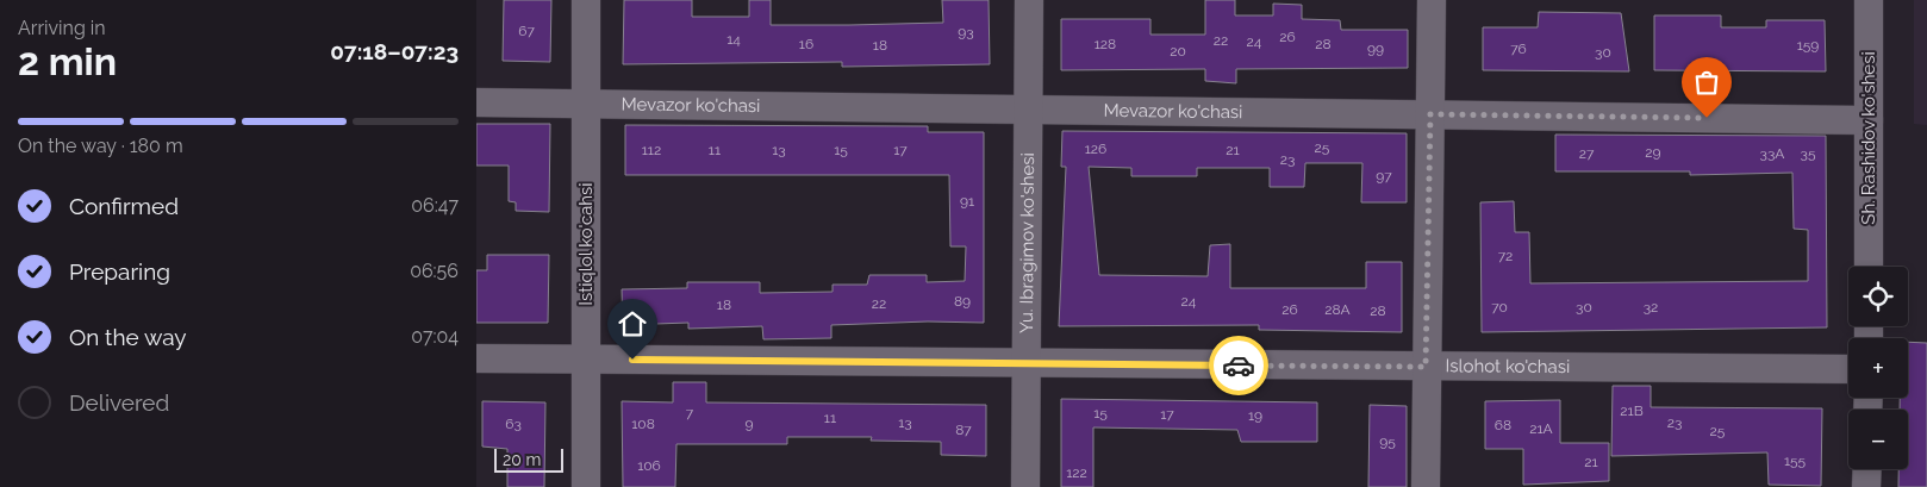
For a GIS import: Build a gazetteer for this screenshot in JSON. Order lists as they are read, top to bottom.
{
  "streets": {
    "street": [
      "Mevazor ko'chasi",
      "Sh. Rashidov ko'shesi",
      "Yu. Ibragimov ko'shesi",
      "Istiqlol ko'cahsi",
      "Islohot ko'chasi"
    ]
  },
  "crossings": [
    ["Mevazor ko'chasi", "Sh. Rashidov ko'shesi"],
    ["Mevazor ko'chasi", "Yu. Ibragimov ko'shesi"],
    ["Mevazor ko'chasi", "Istiqlol ko'cahsi"],
    ["Yu. Ibragimov ko'shesi", "Islohot ko'chasi"],
    ["Istiqlol ko'cahsi", "Islohot ko'chasi"]
  ],
  "house_numbers": [
    "67",
    "93",
    "26",
    "14",
    "22",
    "24",
    "16",
    "128",
    "28",
    "18",
    "159",
    "99",
    "76",
    "20",
    "30",
    "25",
    "126",
    "112",
    "11",
    "13",
    "15",
    "17",
    "21",
    "29",
    "27",
    "33A",
    "35",
    "23",
    "97",
    "91",
    "72",
    "89",
    "24",
    "22",
    "18",
    "70",
    "30",
    "32",
    "26",
    "28A",
    "28",
    "21B",
    "7",
    "15",
    "17",
    "19",
    "11",
    "13",
    "23",
    "63",
    "108",
    "9",
    "68",
    "21A",
    "87",
    "25",
    "95",
    "155",
    "21",
    "106",
    "122"
  ],
  "scale_bar": "20 m",
  "page": {
    "heading": ["2 min", "Arriving in", "07:18–07:23"],
    "bar": "On the way · 180 m",
    "list": [
      ["Confirmed", "06:47"],
      ["Preparing", "06:56"],
      ["On the way", "07:04"],
      "Delivered"
    ],
    "map_buttons": ["+", "−"],
    "scale": "20 m"
  }
}
